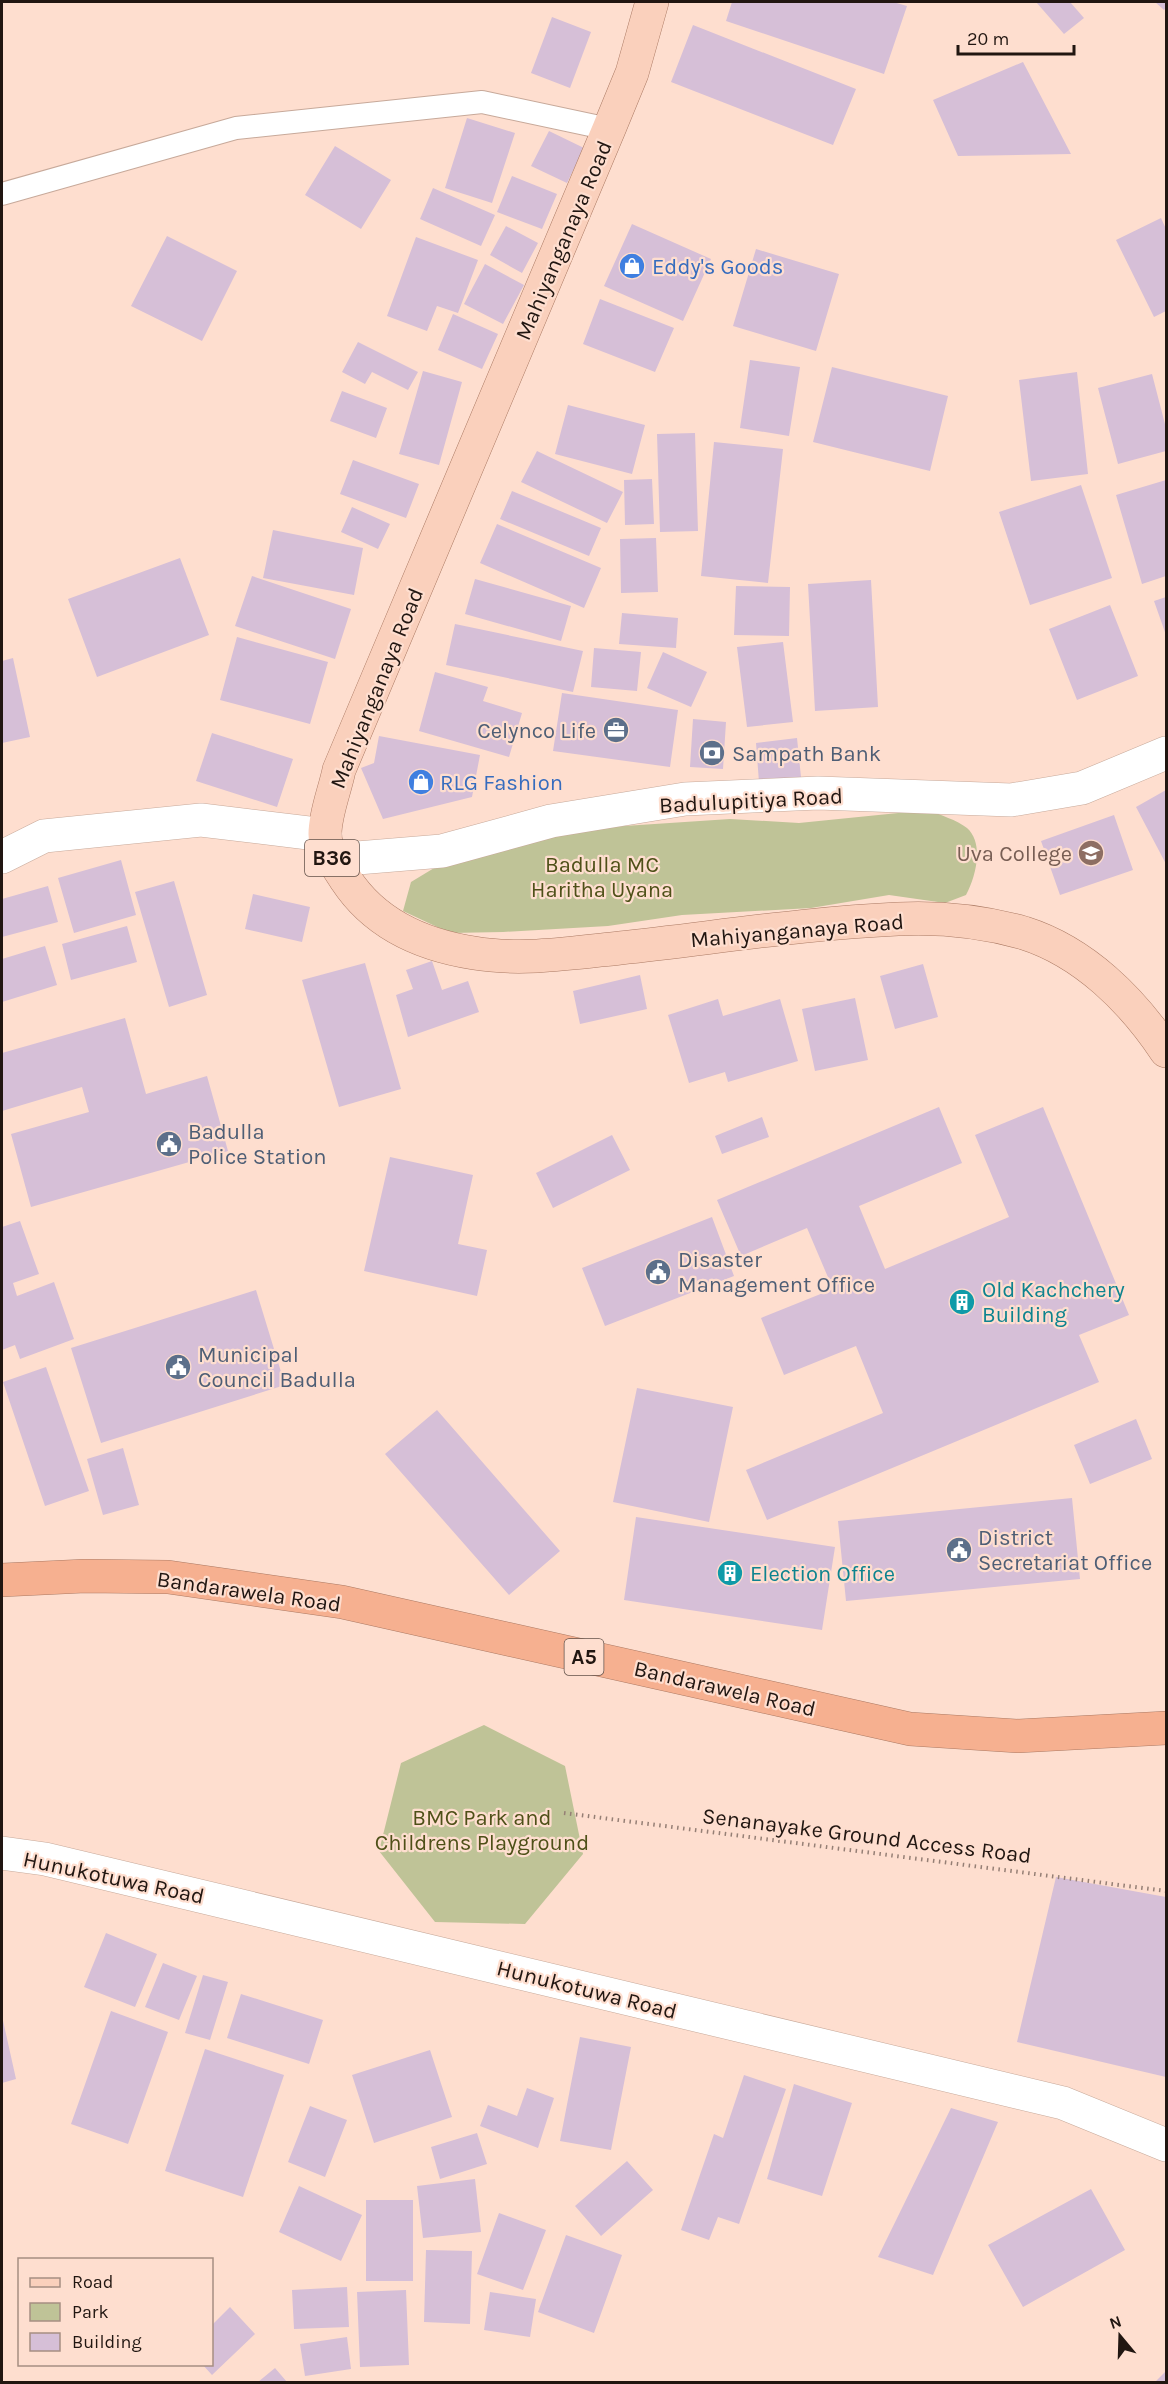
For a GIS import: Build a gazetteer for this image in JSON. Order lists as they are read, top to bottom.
{
  "streets": {
    "highway": ["Bandarawela Road", "A5"],
    "main road": ["Mahiyanganaya Road", "B36"],
    "street": ["Badulupitiya Road", "Hunukotuwa Road"],
    "path": ["Senanayake Ground Access Road"]
  },
  "crossings": [
    ["Mahiyanganaya Road", "Badulupitiya Road"]
  ],
  "parks": ["Badulla MC Haritha Uyana", "BMC Park and Childrens Playground"],
  "places": {
    "shop": ["Eddy's Goods", "RLG Fashion"],
    "office": ["Celynco Life"],
    "bank": ["Sampath Bank"],
    "school or university": ["Uva College"],
    "public building": [
      "Badulla Police Station",
      "Disaster Management Office",
      "Municipal Council Badulla",
      "District Secretariat Office"
    ],
    "building": ["Old Kachchery Building", "Election Office"]
  },
  "legend": ["Road", "Park", "Building"],
  "scale_bar": "20 m",
  "north": "top"
}
